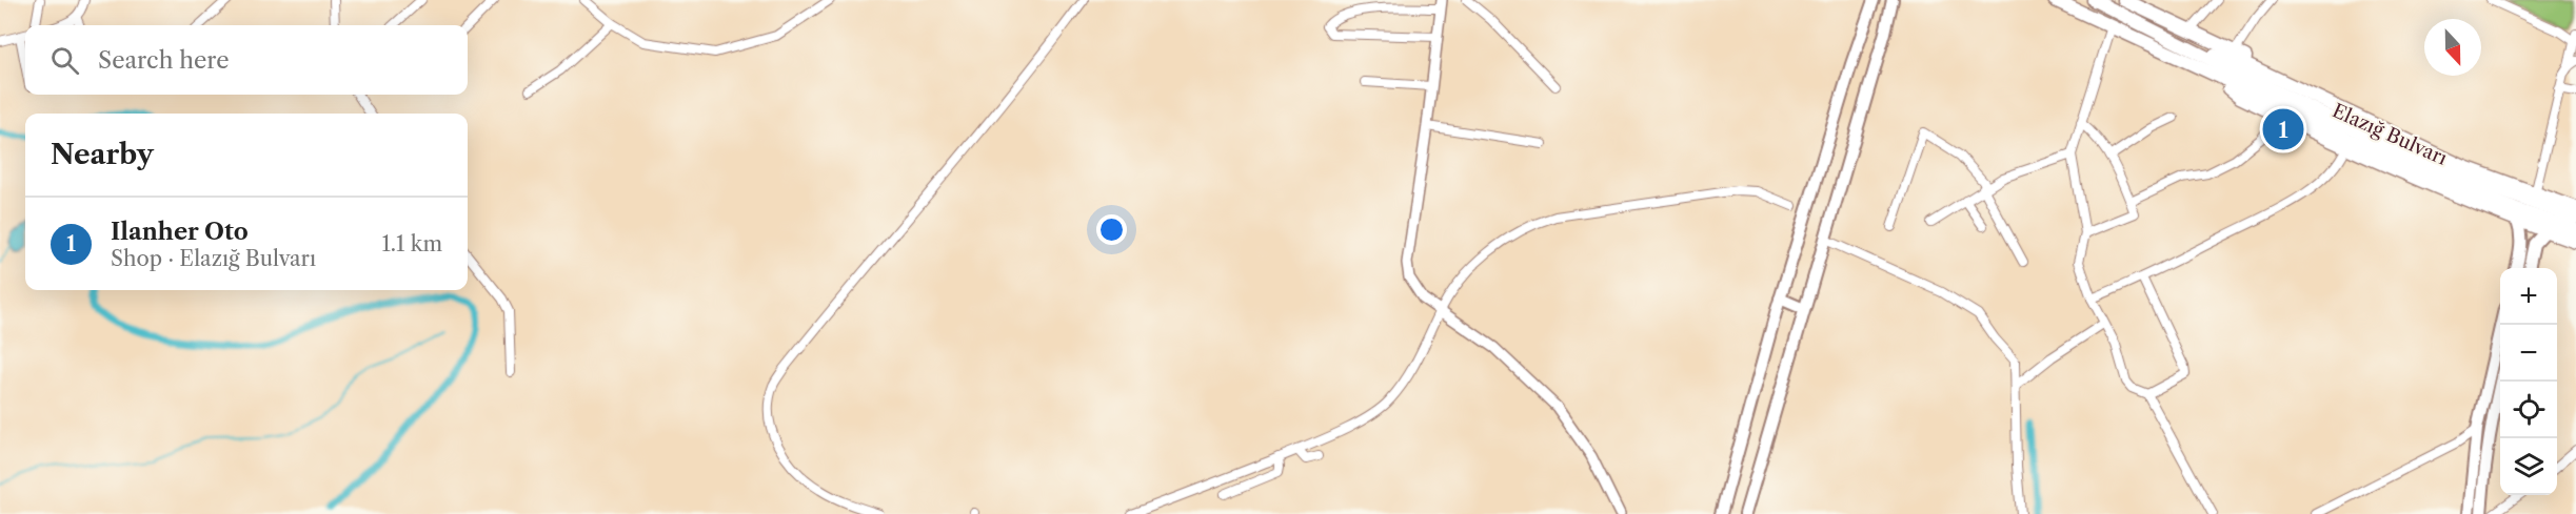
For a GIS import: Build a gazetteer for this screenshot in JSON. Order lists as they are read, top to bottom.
{
  "streets": {
    "highway": ["Elazığ Bulvarı"]
  },
  "north": "bottom",
  "page": {
    "search": "Search here",
    "pins": "1",
    "heading": "Nearby",
    "list": [
      {
        "mark": "1",
        "name": "Ilanher Oto",
        "note": "Shop · Elazığ Bulvarı",
        "value": "1.1 km"
      }
    ],
    "map_buttons": ["+", "−"]
  }
}
